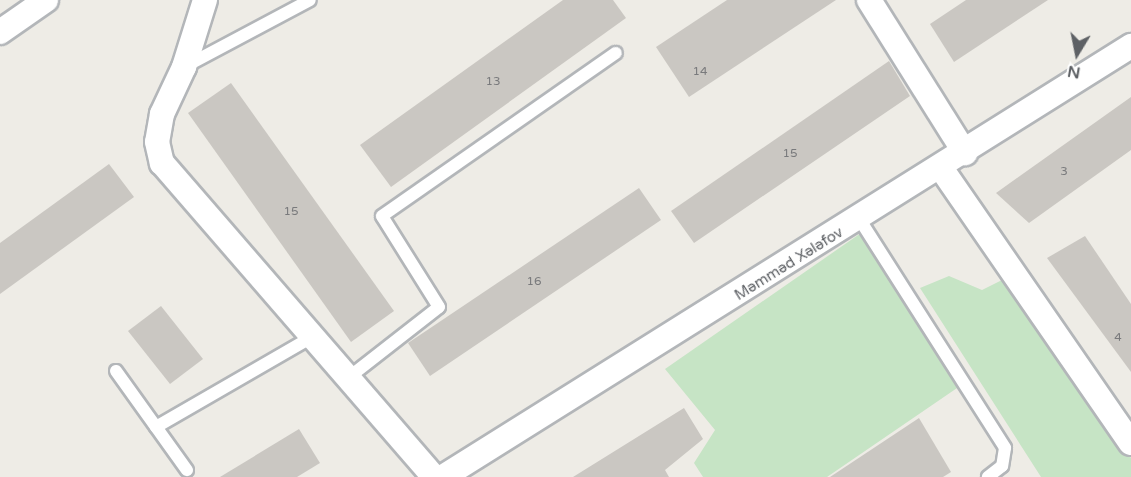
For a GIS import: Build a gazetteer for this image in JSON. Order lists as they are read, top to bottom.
{
  "streets": {
    "street": ["Məmməd Xələfov"]
  },
  "house_numbers": [
    "14",
    "13",
    "15",
    "3",
    "15",
    "16",
    "4"
  ],
  "north": "bottom"
}
